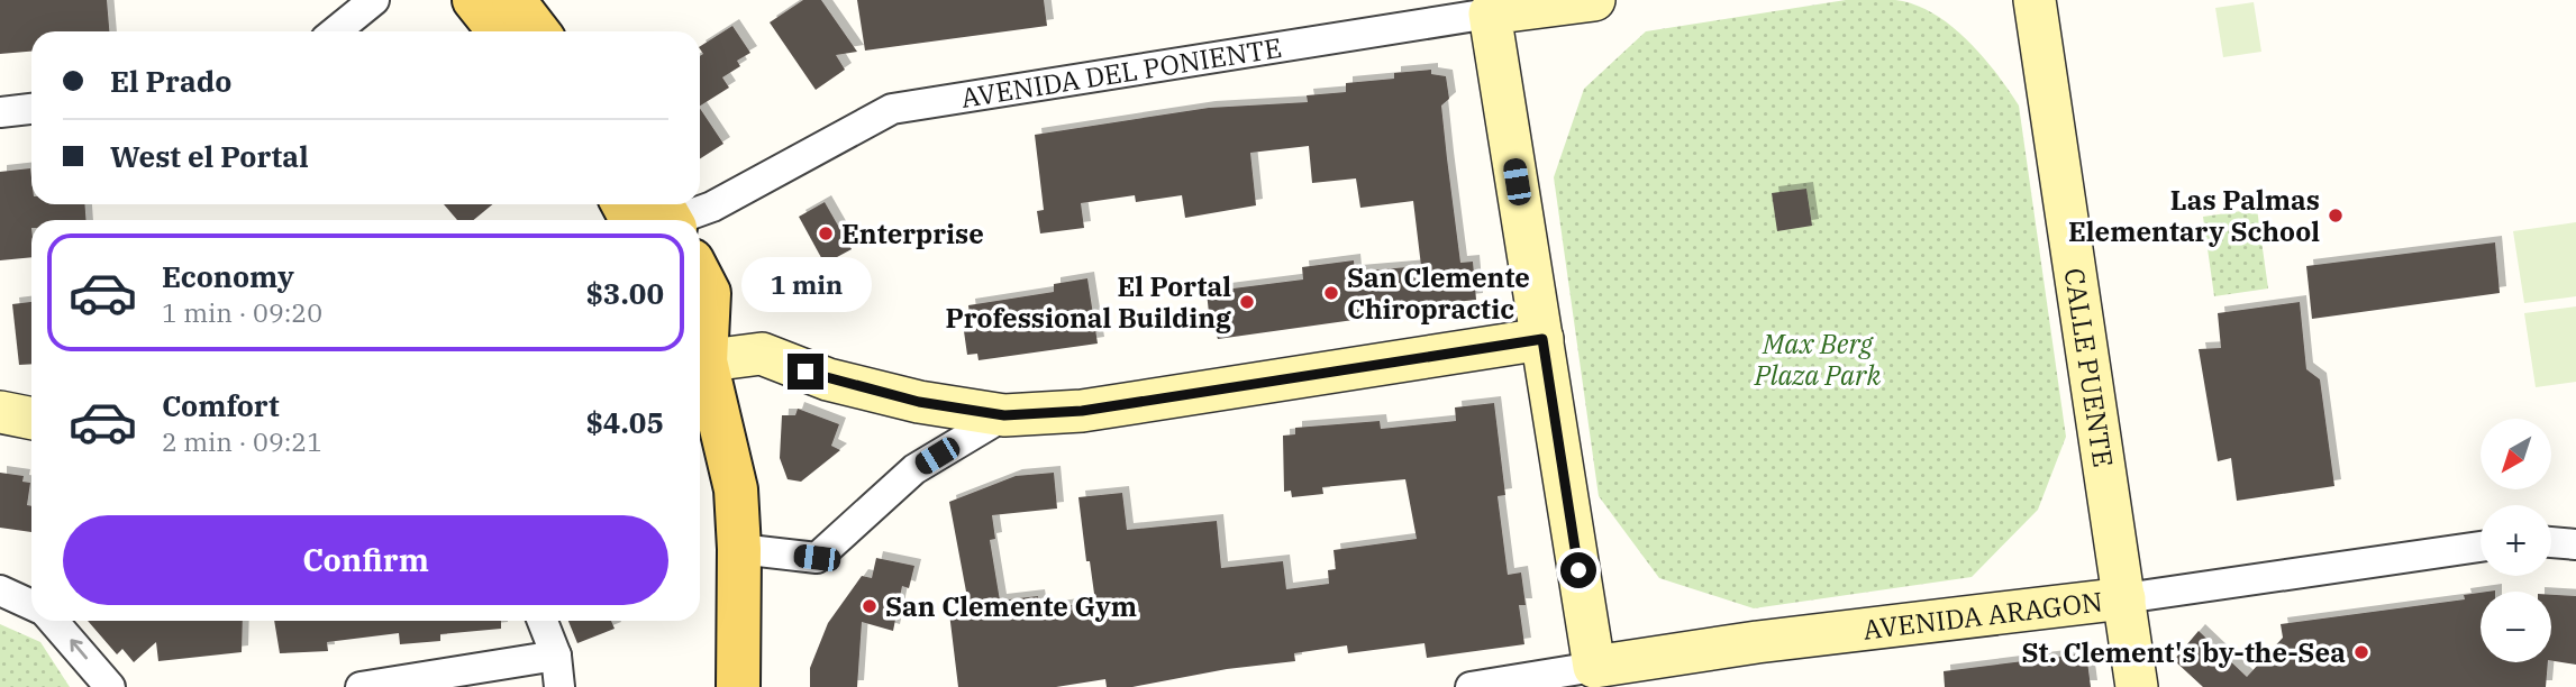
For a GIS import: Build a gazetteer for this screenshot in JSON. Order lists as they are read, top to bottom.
{
  "streets": {
    "street": ["AVENIDA DEL PONIENTE", "CALLE PUENTE", "AVENIDA ARAGON"]
  },
  "crossings": [
    ["CALLE PUENTE", "AVENIDA ARAGON"]
  ],
  "parks": ["Max Berg Plaza Park"],
  "places": [
    "Las Palmas Elementary School",
    "Enterprise",
    "San Clemente Chiropractic",
    "El Portal Professional Building",
    "San Clemente Gym",
    "St. Clement's by-the-Sea"
  ],
  "north": "bottom left",
  "page": {
    "banner": ["El Prado", "West el Portal"],
    "list": [
      {
        "name": "Economy",
        "note": "1 min · 09:20",
        "value": "$3.00"
      },
      {
        "name": "Comfort",
        "note": "2 min · 09:21",
        "value": "$4.05"
      }
    ],
    "bubble": "1 min",
    "map_buttons": ["+", "−"],
    "buttons": "Confirm"
  }
}
